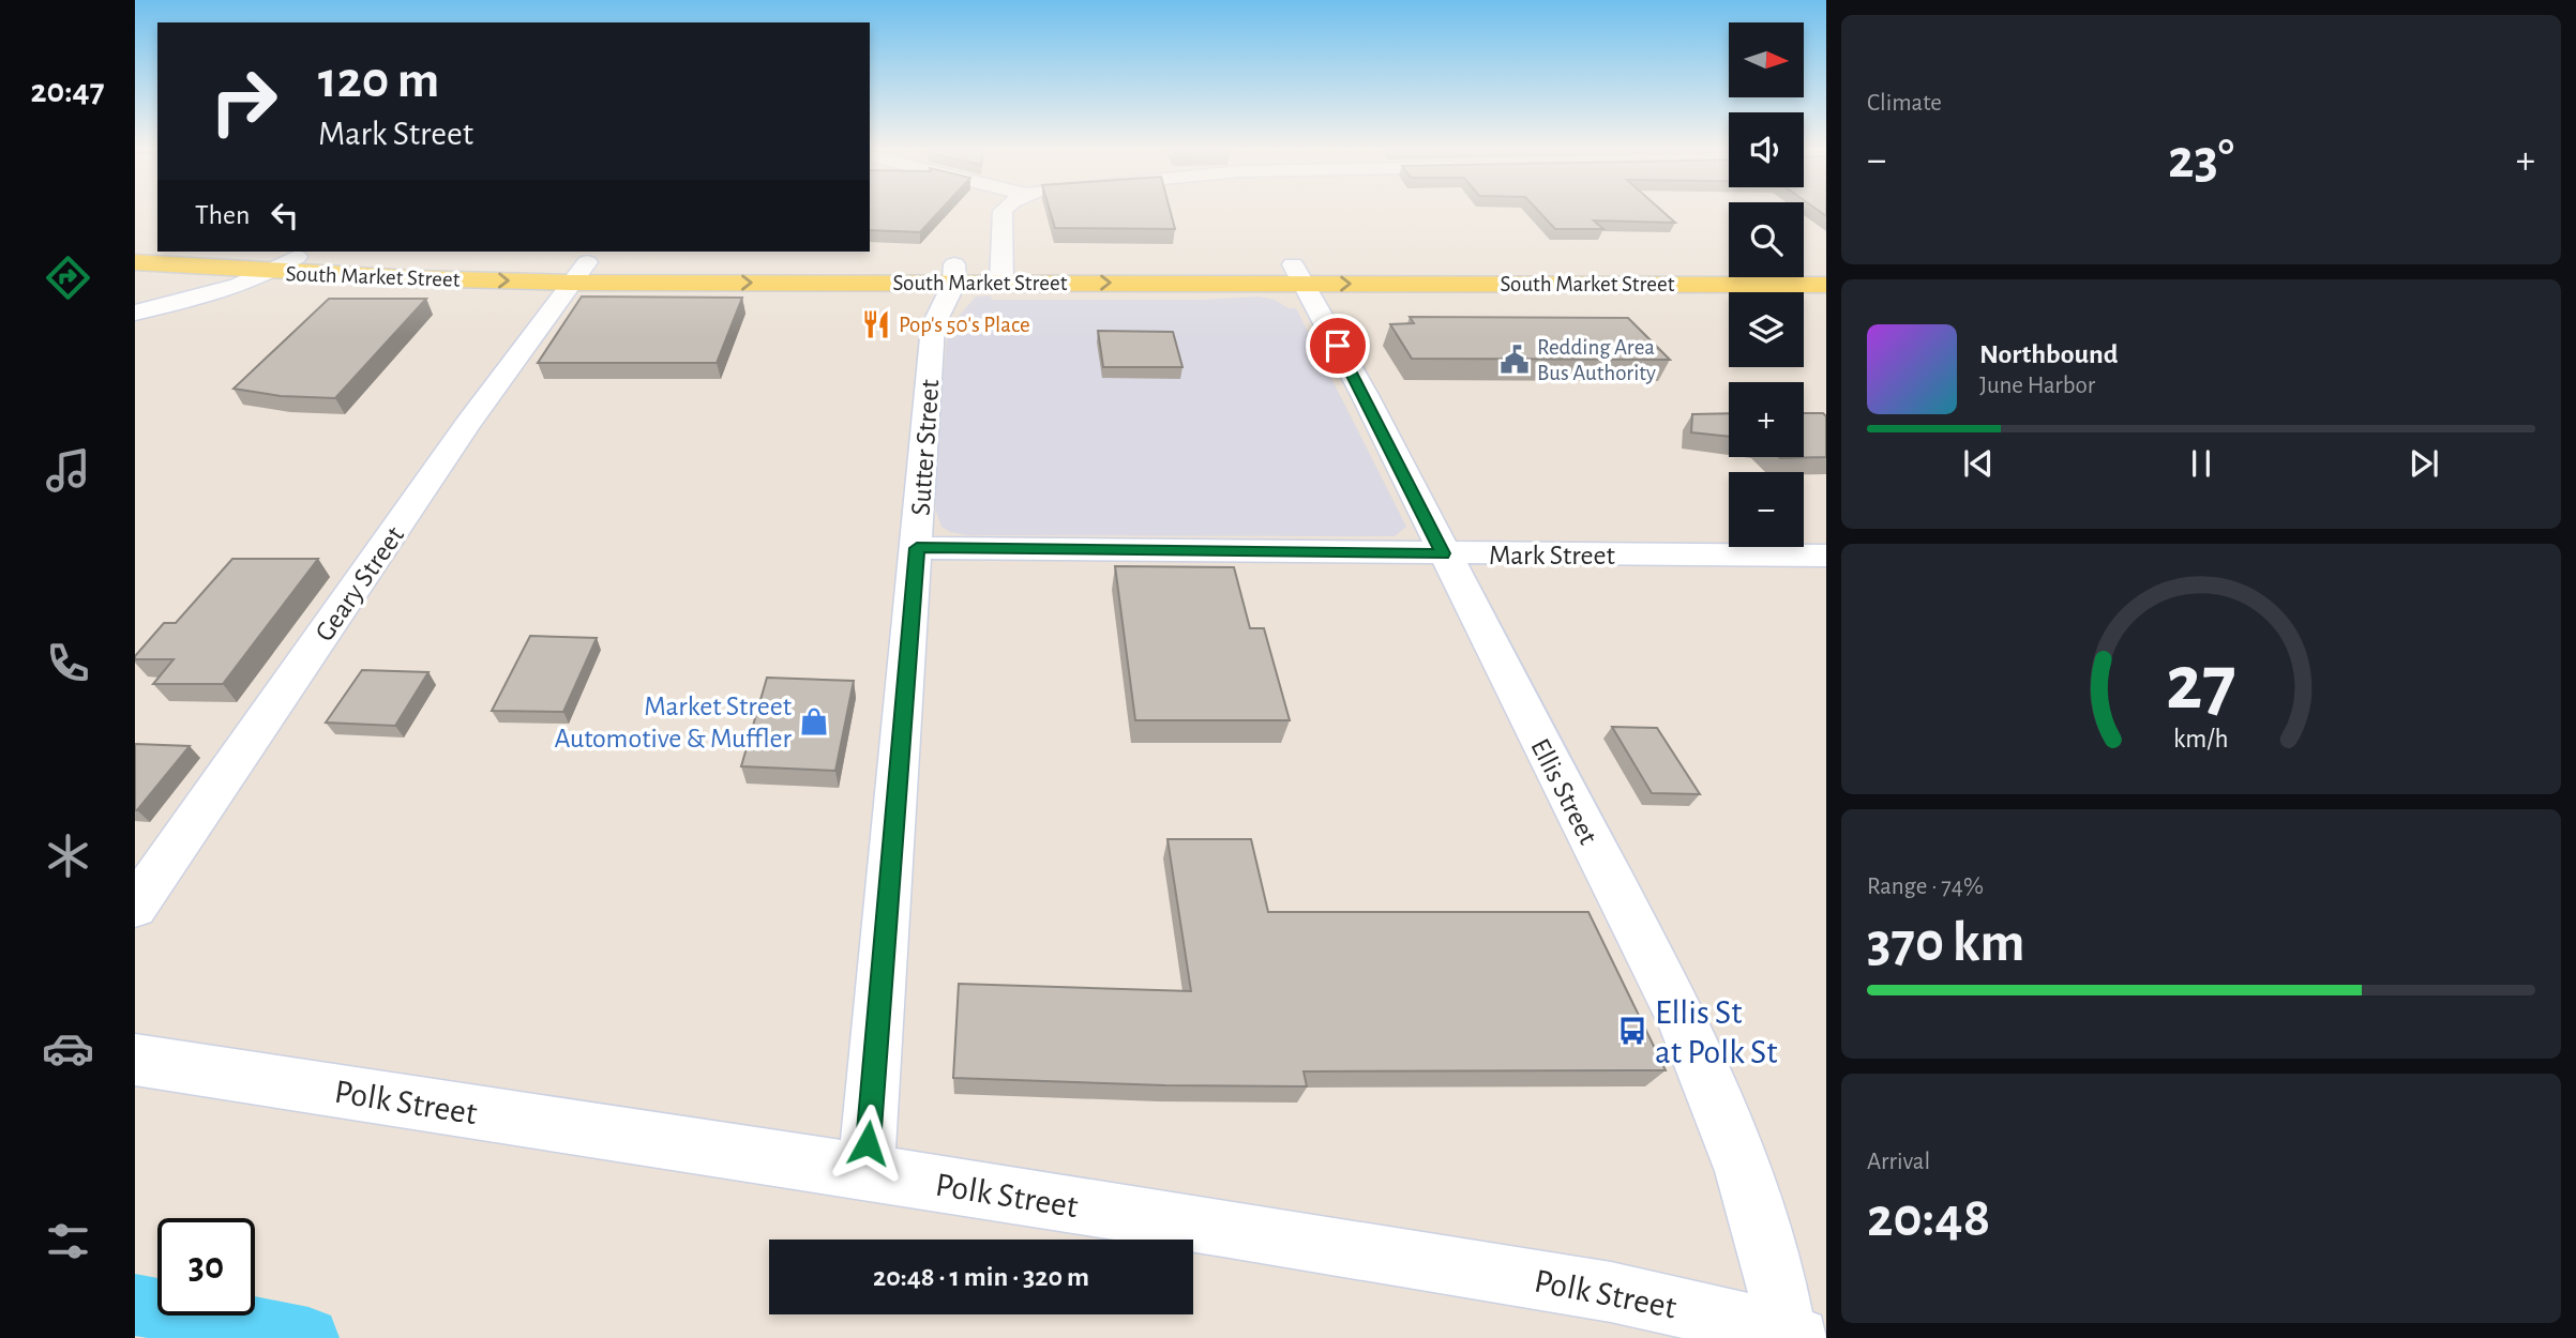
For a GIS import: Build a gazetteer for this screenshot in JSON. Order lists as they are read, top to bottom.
{
  "streets": {
    "main road": ["South Market Street"],
    "street": [
      "Sutter Street",
      "Mark Street",
      "Geary Street",
      "Ellis Street",
      "Polk Street"
    ]
  },
  "crossings": [
    ["South Market Street", "Sutter Street"],
    ["South Market Street", "Geary Street"],
    ["South Market Street", "Ellis Street"],
    ["Sutter Street", "Mark Street"],
    ["Sutter Street", "Polk Street"],
    ["Mark Street", "Ellis Street"],
    ["Ellis Street", "Polk Street"]
  ],
  "places": {
    "restaurant": ["Pop's 50's Place"],
    "public building": ["Redding Area Bus Authority"],
    "shop": ["Market Street Automotive & Muffler"],
    "bus stop": ["Ellis St at Polk St"]
  },
  "north": "right",
  "page": {
    "tabs": "20:47",
    "tile": [
      "Climate",
      ["Range · 74%", "370 km"],
      ["Arrival", "20:48"]
    ],
    "map_buttons": ["+", "−"],
    "turn": ["120 m", "Mark Street"],
    "heat": ["−", "23°", "+"],
    "then": "Then",
    "song": ["Northbound", "June Harbor"],
    "limit": "30",
    "trip": "20:48 · 1 min · 320 m",
    "gauge": ["27", "km/h"]
  }
}
